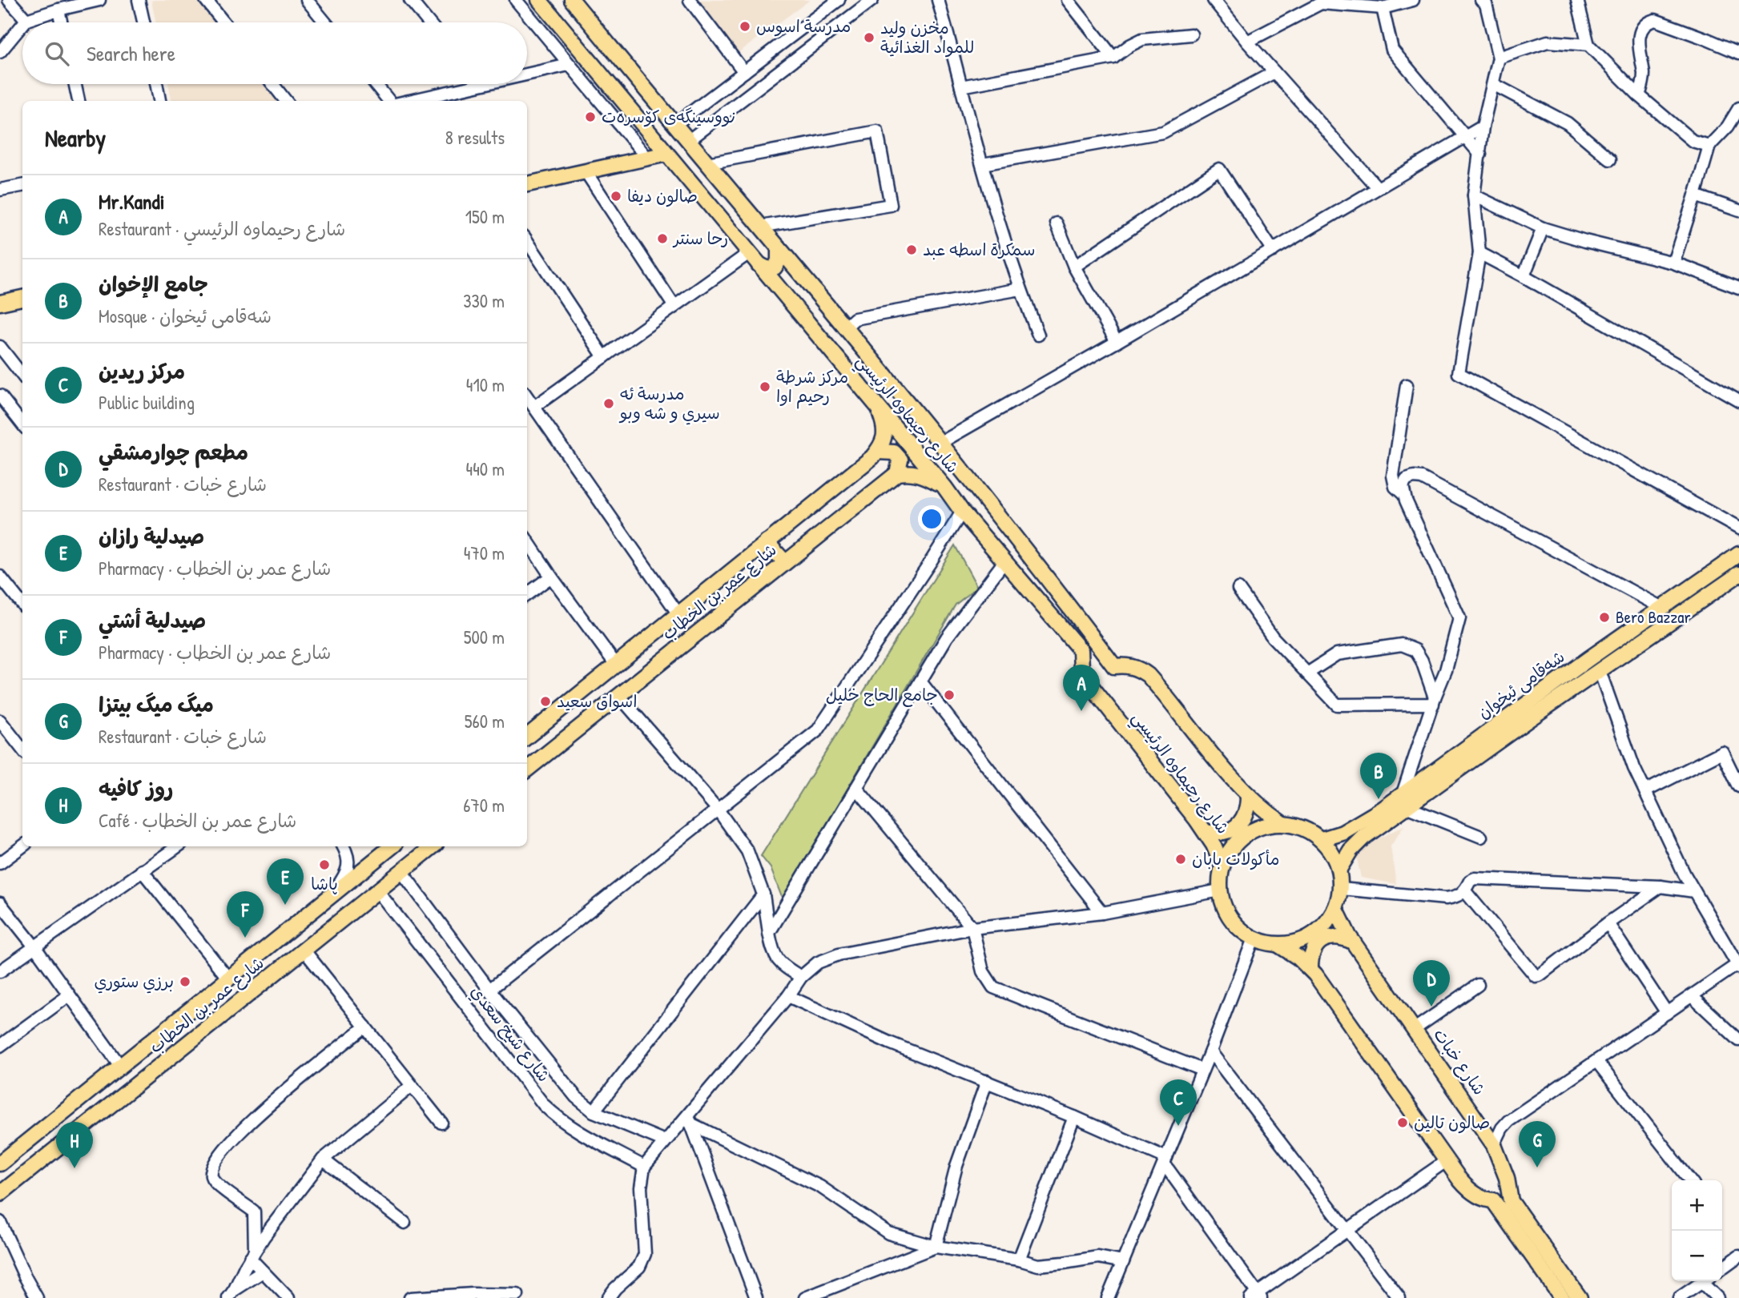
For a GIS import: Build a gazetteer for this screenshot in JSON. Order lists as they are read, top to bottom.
{
  "streets": {
    "main road": [
      "شارع رحيماوه الرئيسي",
      "شارع عمر بن الخطاب",
      "شەقامی ئیخوان",
      "شارع خبات"
    ],
    "street": ["شارع شيخ سعدي"]
  },
  "crossings": [
    ["شارع رحيماوه الرئيسي", "شەقامی ئیخوان"],
    ["شارع رحيماوه الرئيسي", "شارع خبات"],
    ["شارع عمر بن الخطاب", "شارع شيخ سعدي"],
    ["شەقامی ئیخوان", "شارع خبات"]
  ],
  "places": [
    "مدرسة اسوس",
    "مخزن وليد للمواد الغذائية",
    "نووسینگەی کۆسرەت",
    "صالون ديفا",
    "رحا سنتر",
    "سمكرة اسطه عبد",
    "مركز شرطة رحيم اوا",
    "مدرسة ئه سيري و شه وبو",
    "Bero Bazzar",
    "جامع الحاج خليل",
    "اسواق سعيد",
    "مأكولات بابان",
    "پاشا",
    "برزي ستوري",
    "صالون تالين"
  ],
  "page": {
    "search": "Search here",
    "heading": ["Nearby", "8 results"],
    "list": [
      {
        "mark": "A",
        "name": "Mr.Kandi",
        "note": "Restaurant · شارع رحيماوه الرئيسي",
        "value": "150 m"
      },
      {
        "mark": "B",
        "name": "جامع الإخوان",
        "note": "Mosque · شەقامی ئیخوان",
        "value": "330 m"
      },
      {
        "mark": "C",
        "name": "مركز ريدين",
        "note": "Public building",
        "value": "410 m"
      },
      {
        "mark": "D",
        "name": "مطعم چوارمشقي",
        "note": "Restaurant · شارع خبات",
        "value": "440 m"
      },
      {
        "mark": "E",
        "name": "صيدلية رازان",
        "note": "Pharmacy · شارع عمر بن الخطاب",
        "value": "470 m"
      },
      {
        "mark": "F",
        "name": "صيدلية أشتي",
        "note": "Pharmacy · شارع عمر بن الخطاب",
        "value": "500 m"
      },
      {
        "mark": "G",
        "name": "ميگ ميگ بيتزا",
        "note": "Restaurant · شارع خبات",
        "value": "560 m"
      },
      {
        "mark": "H",
        "name": "روز كافيه",
        "note": "Café · شارع عمر بن الخطاب",
        "value": "670 m"
      }
    ],
    "pins": [
      "A",
      "B",
      "E",
      "F",
      "D",
      "C",
      "G",
      "H"
    ],
    "map_buttons": ["+", "−"]
  }
}
